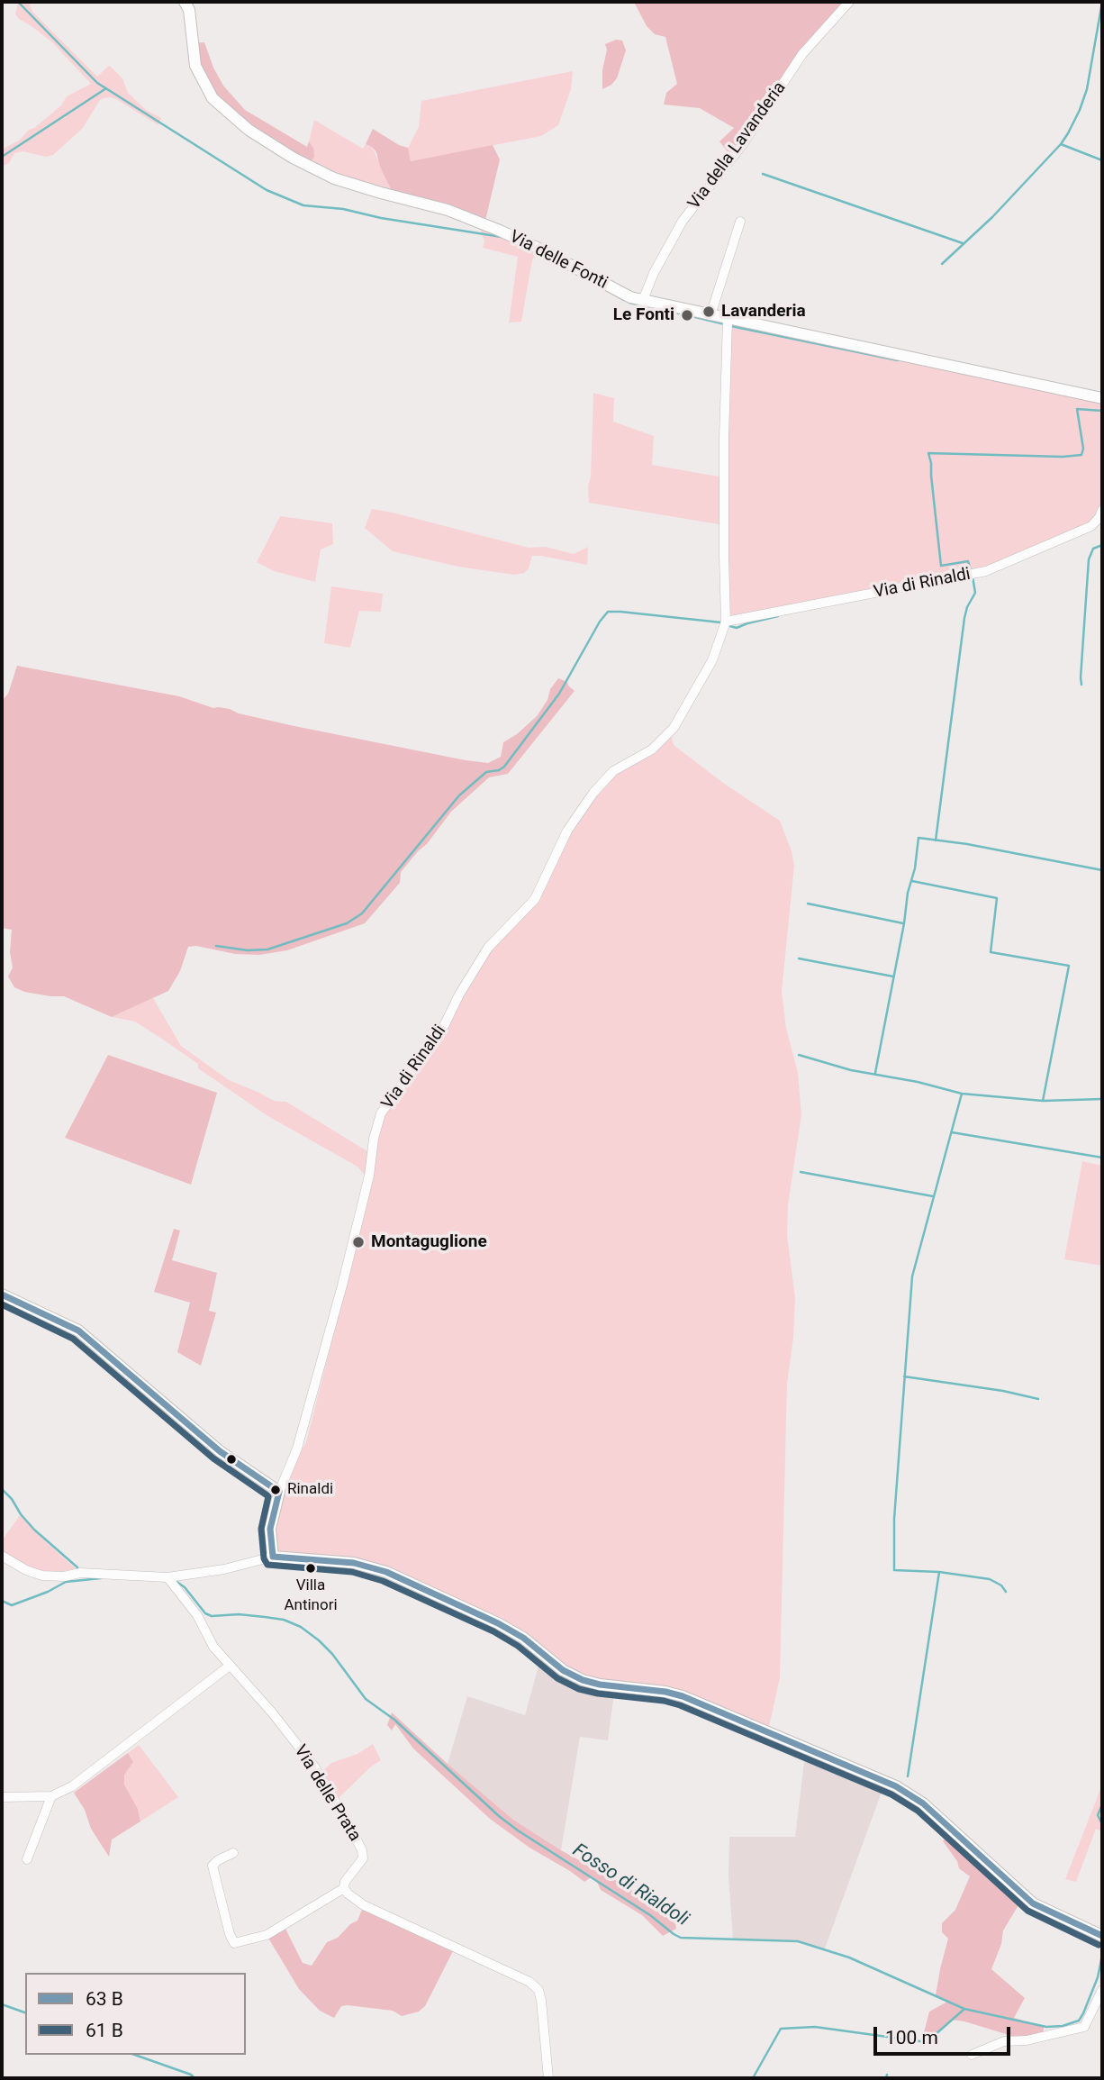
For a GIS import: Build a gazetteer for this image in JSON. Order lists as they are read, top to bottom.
{
  "streets": {
    "street": [
      "Via della Lavanderia",
      "Via delle Fonti",
      "Via di Rinaldi",
      "Via delle Prata"
    ]
  },
  "crossings": [
    ["Via della Lavanderia", "Via delle Fonti"],
    ["Via delle Fonti", "Via di Rinaldi"]
  ],
  "water": ["Fosso di Rialdoli"],
  "places": [
    "Lavanderia",
    "Le Fonti",
    "Montaguglione",
    "Rinaldi",
    "Villa Antinori"
  ],
  "legend": ["63 B", "61 B"],
  "scale_bar": "100 m"
}
